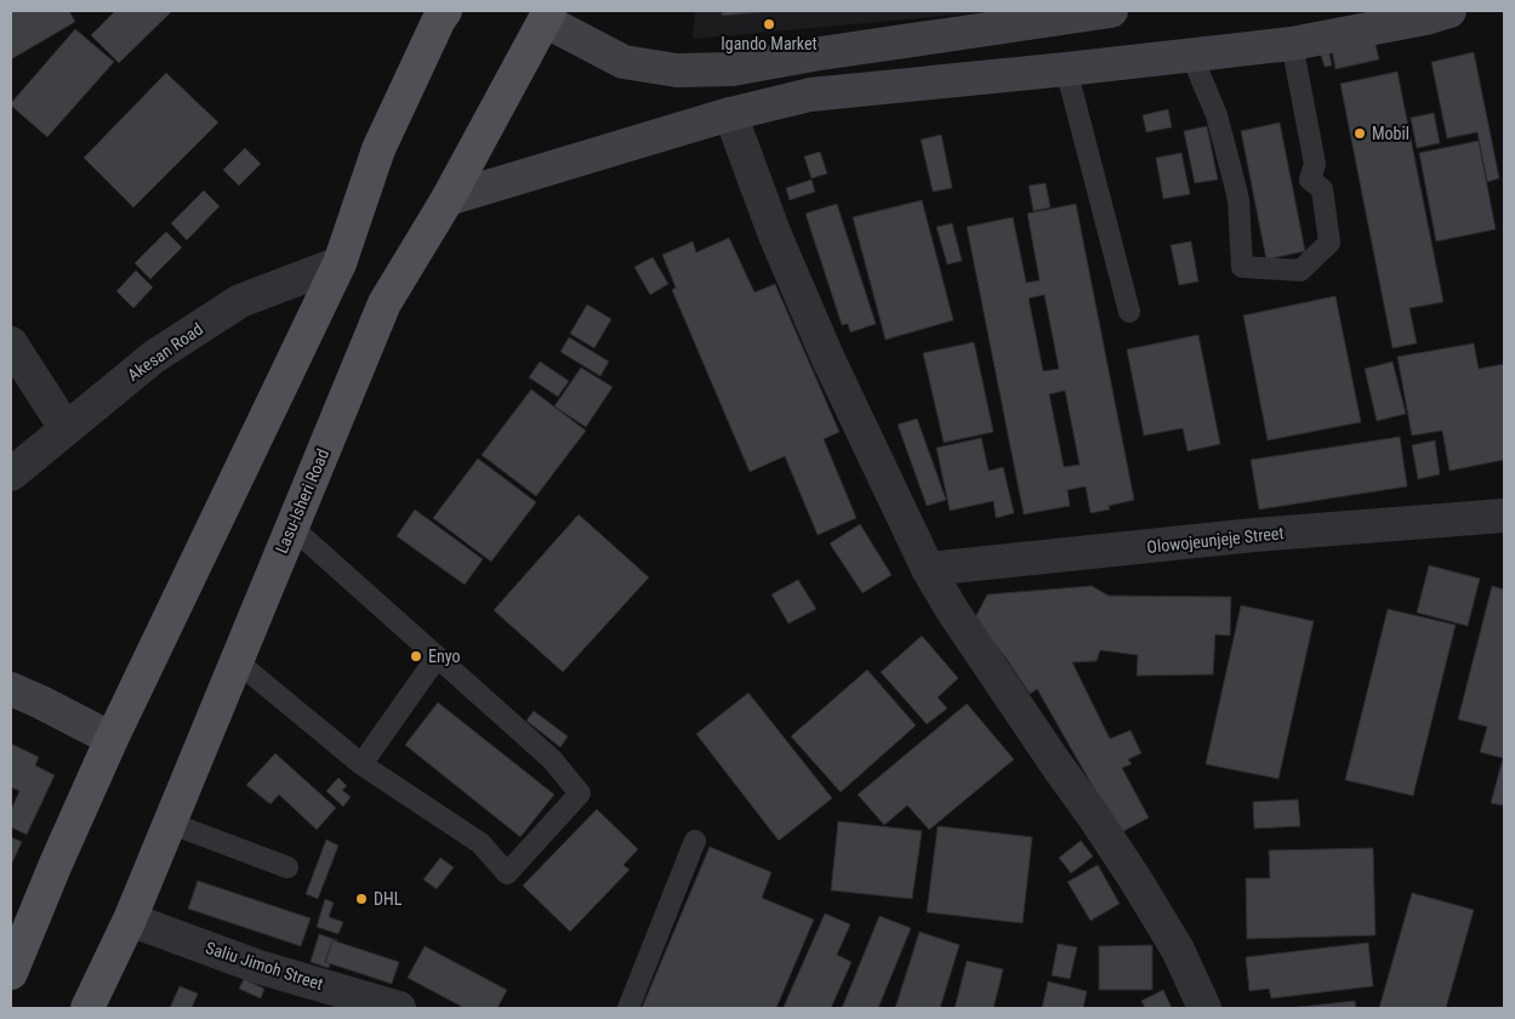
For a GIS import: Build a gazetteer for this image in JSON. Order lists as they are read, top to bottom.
{
  "streets": {
    "main road": ["Lasu-Isheri Road"],
    "street": ["Akesan Road", "Olowojeunjeje Street", "Saliu Jimoh Street"]
  },
  "crossings": [
    ["Lasu-Isheri Road", "Saliu Jimoh Street"]
  ],
  "places": [
    "Igando Market",
    "Mobil",
    "Enyo",
    "DHL"
  ]
}
